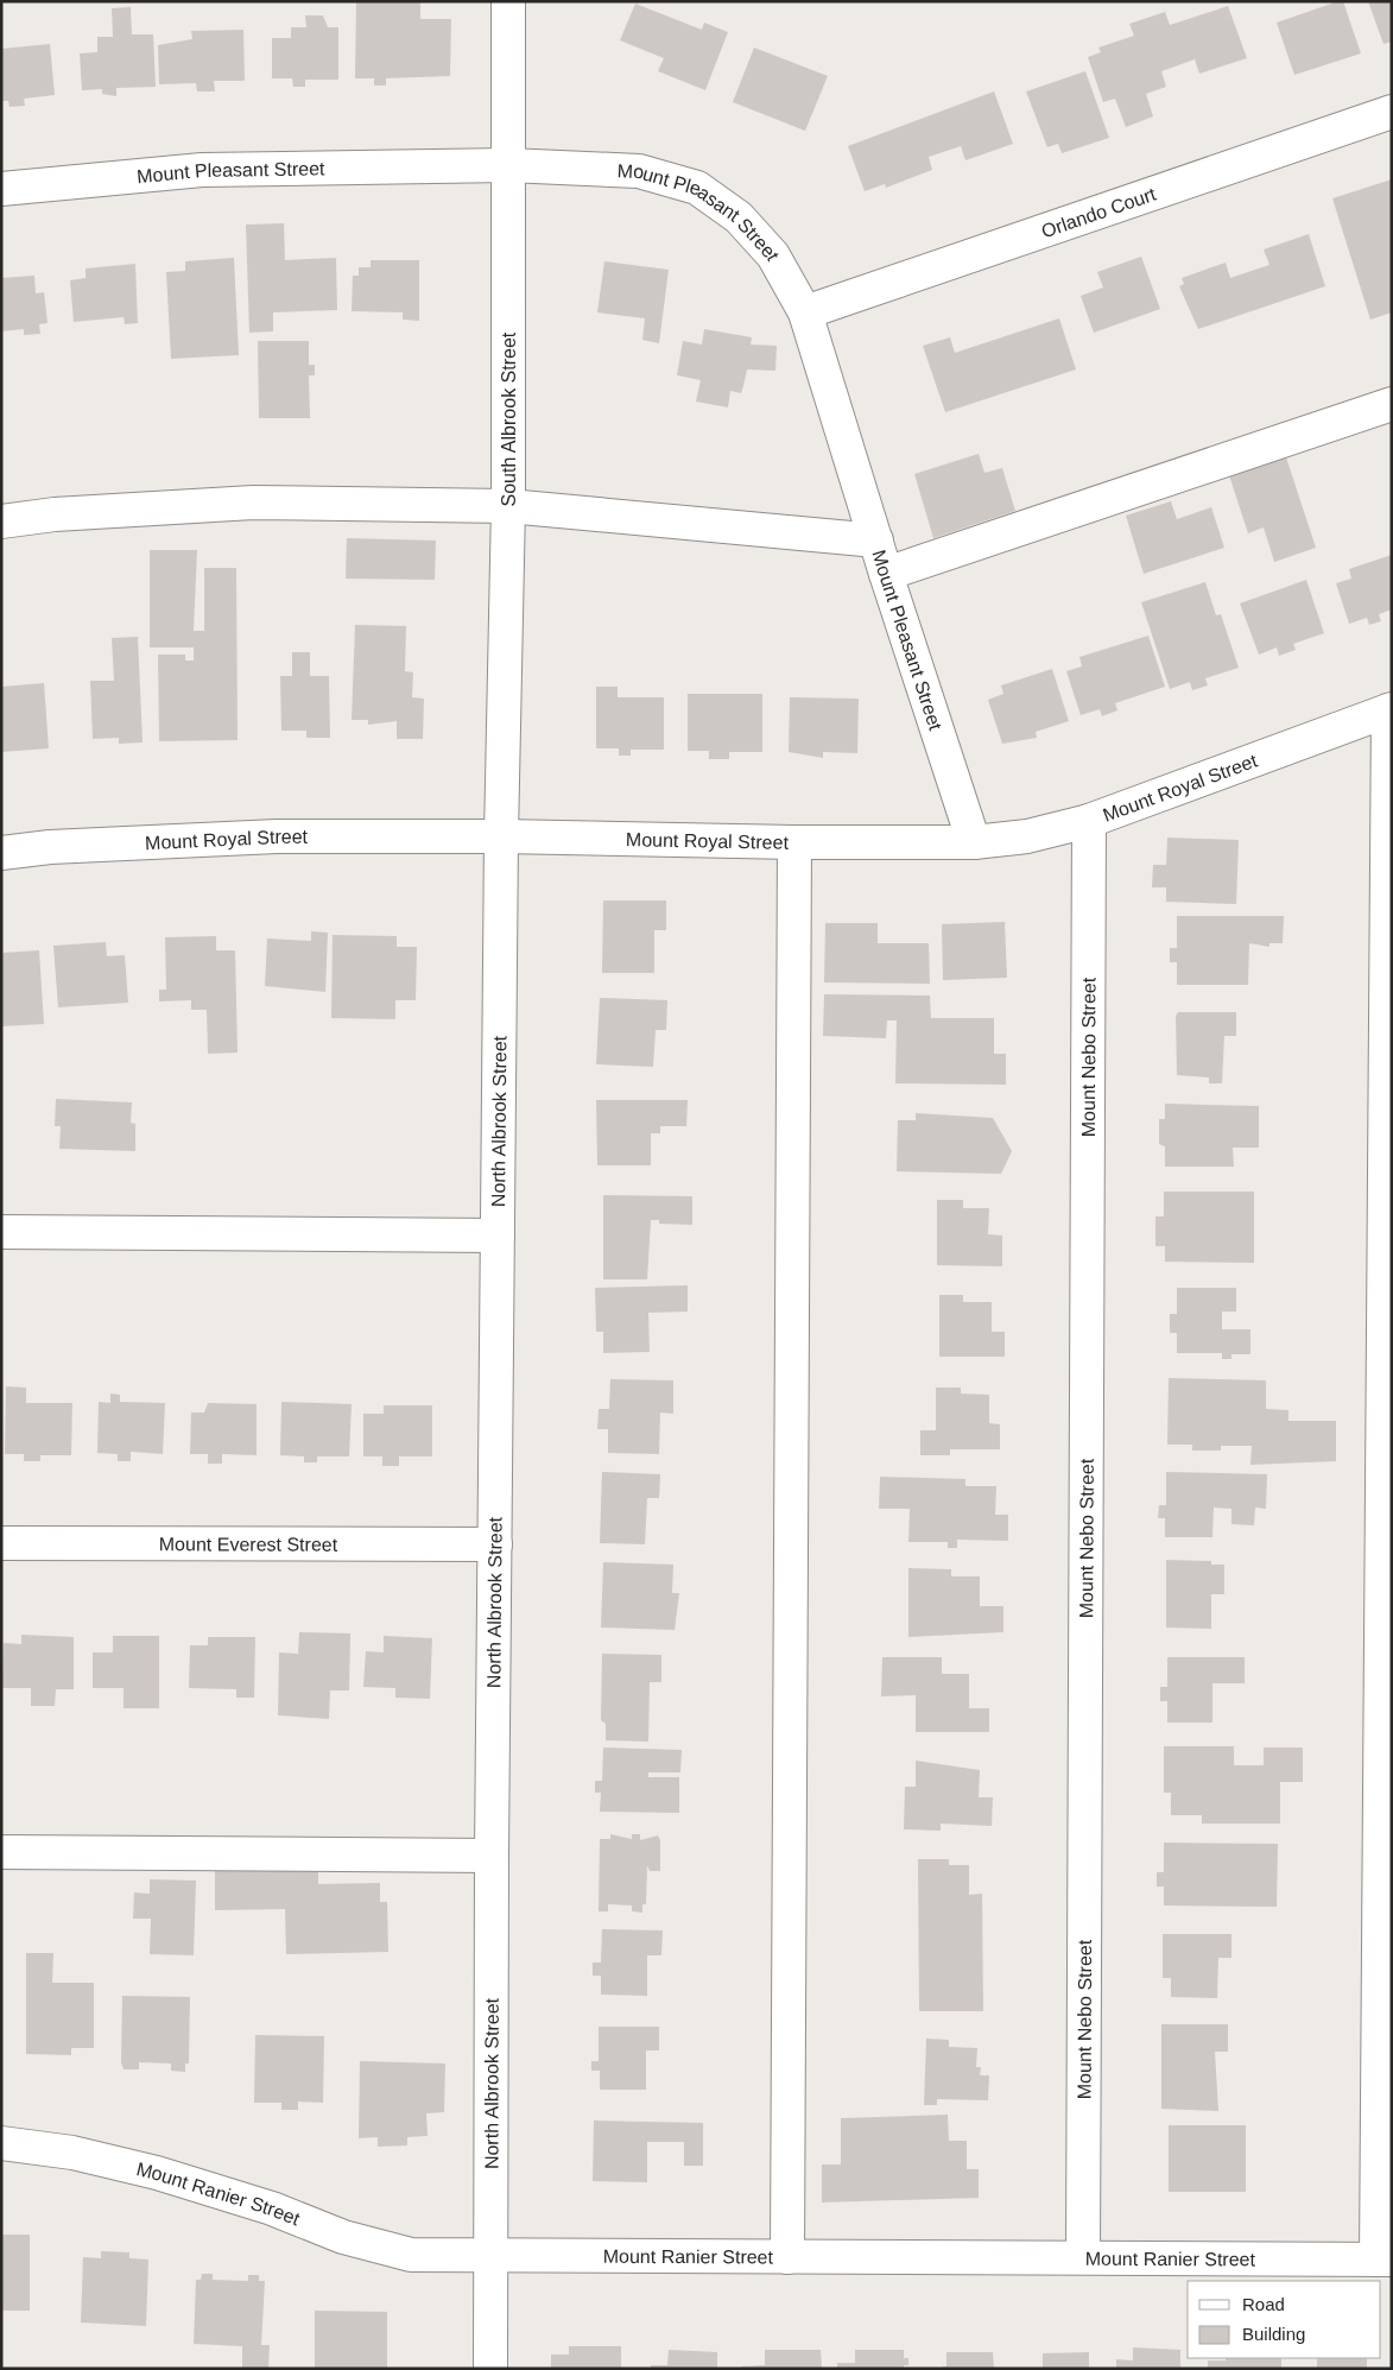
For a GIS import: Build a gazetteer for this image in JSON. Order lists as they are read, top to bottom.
{
  "streets": {
    "street": [
      "Mount Pleasant Street",
      "Orlando Court",
      "South Albrook Street",
      "Mount Royal Street",
      "Mount Nebo Street",
      "North Albrook Street",
      "Mount Everest Street",
      "Mount Ranier Street"
    ]
  },
  "crossings": [
    ["Mount Pleasant Street", "Orlando Court"],
    ["Mount Pleasant Street", "South Albrook Street"],
    ["Mount Pleasant Street", "Mount Royal Street"],
    ["South Albrook Street", "Mount Royal Street"],
    ["South Albrook Street", "North Albrook Street"],
    ["Mount Royal Street", "Mount Nebo Street"],
    ["Mount Royal Street", "North Albrook Street"],
    ["Mount Nebo Street", "Mount Ranier Street"],
    ["North Albrook Street", "Mount Everest Street"],
    ["North Albrook Street", "Mount Ranier Street"]
  ],
  "legend": ["Road", "Building"]
}
